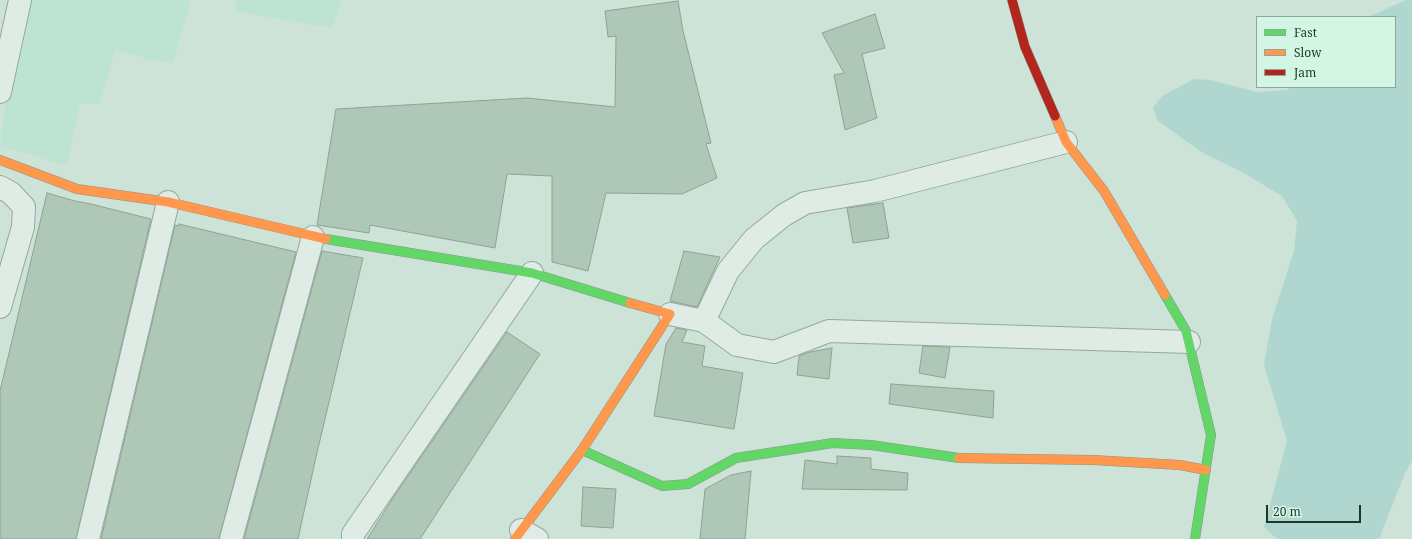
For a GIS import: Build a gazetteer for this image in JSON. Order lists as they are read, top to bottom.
{
  "legend": ["Fast", "Slow", "Jam"],
  "scale_bar": "20 m"
}
